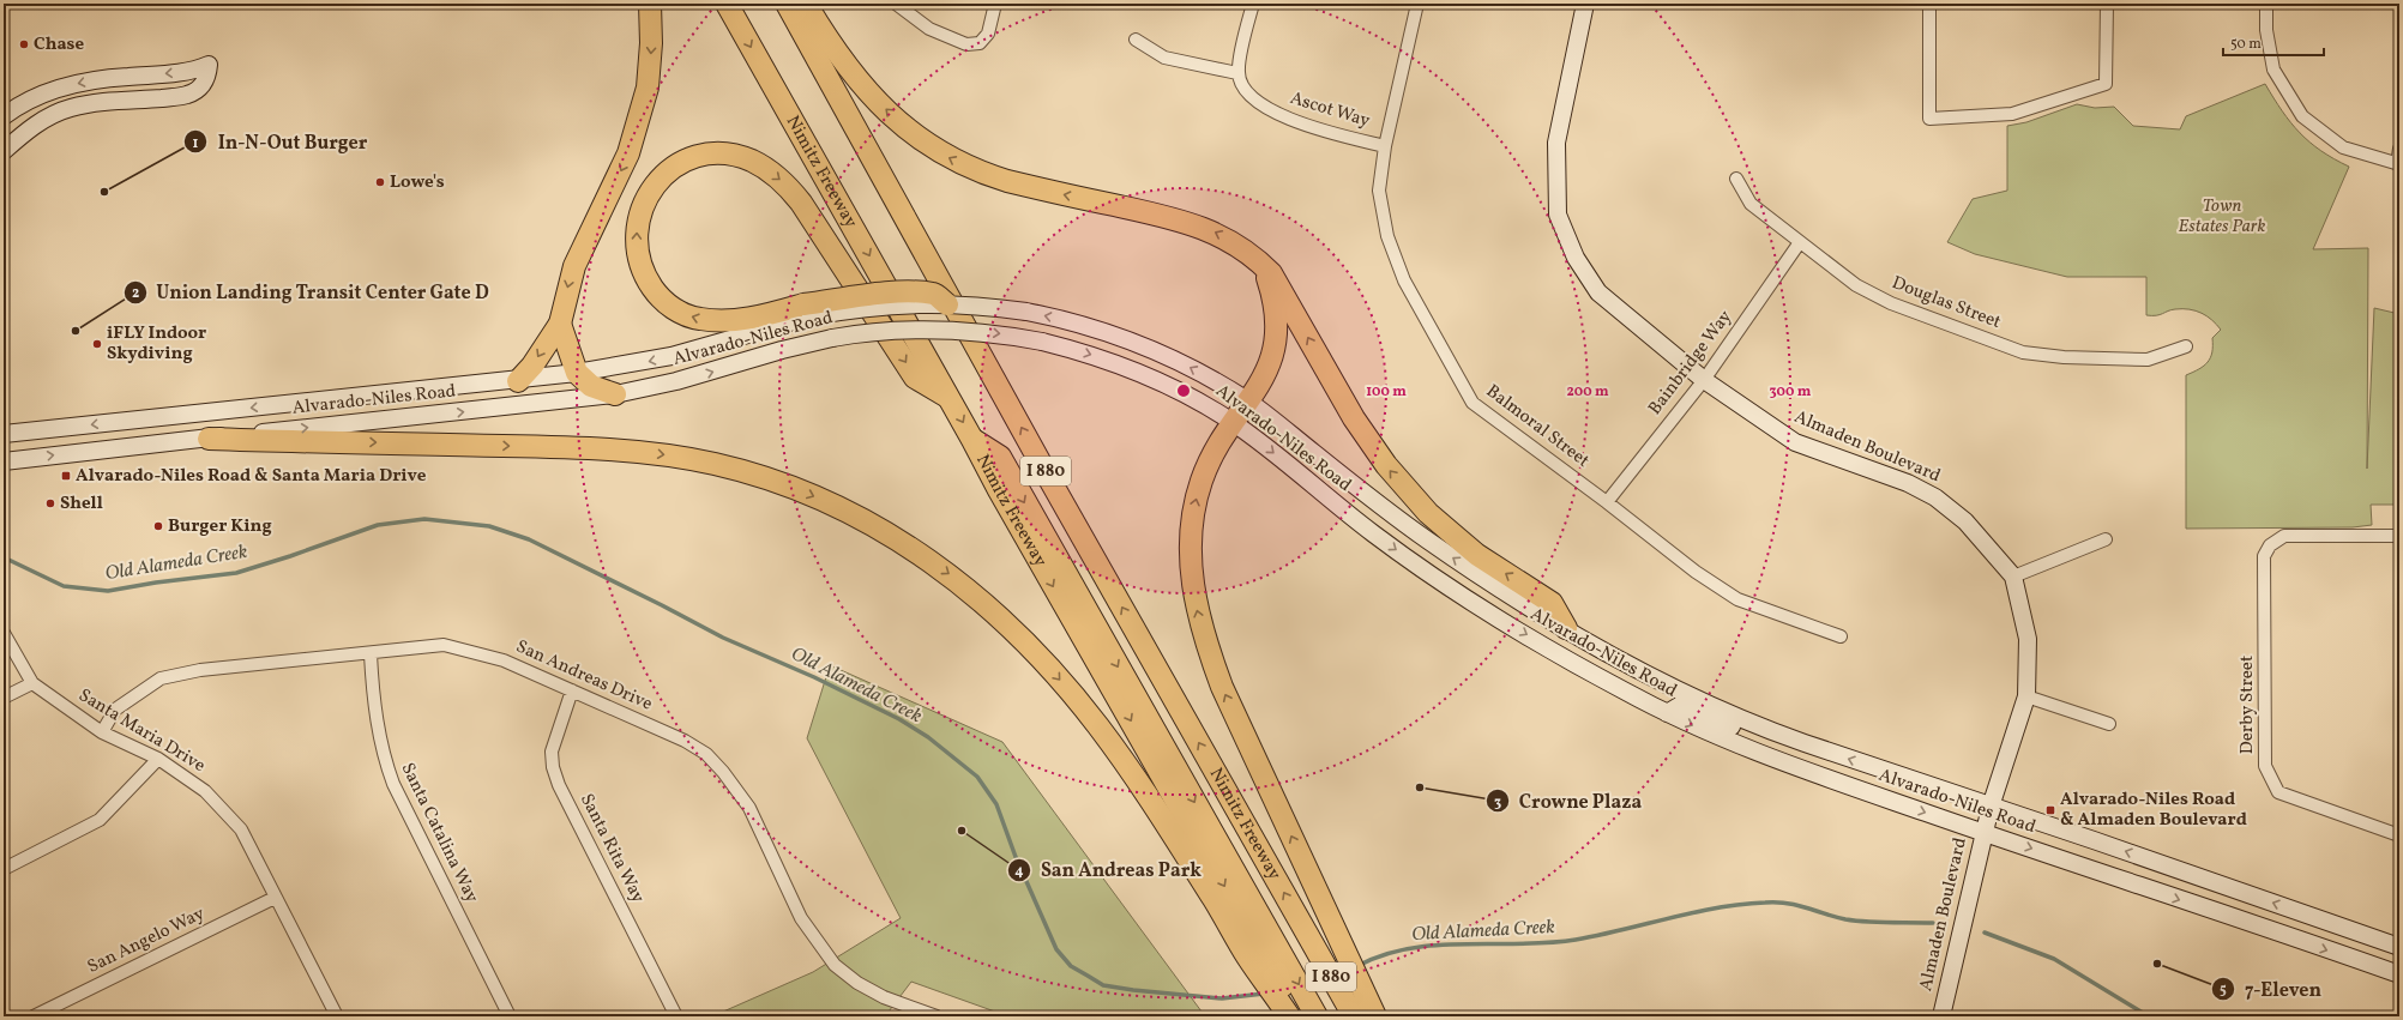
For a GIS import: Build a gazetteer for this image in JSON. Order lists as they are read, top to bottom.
{
  "streets": {
    "highway": ["Nimitz Freeway", "I 880"],
    "main road": ["Alvarado-Niles Road", "Almaden Boulevard"],
    "street": [
      "Ascot Way",
      "Douglas Street",
      "Bainbridge Way",
      "Balmoral Street",
      "San Andreas Drive",
      "Derby Street",
      "Santa Maria Drive",
      "Santa Catalina Way",
      "Santa Rita Way",
      "San Angelo Way"
    ]
  },
  "crossings": [
    ["Ascot Way", "Balmoral Street"],
    ["Nimitz Freeway", "I 880"],
    ["Douglas Street", "Bainbridge Way"],
    ["Alvarado-Niles Road", "Almaden Boulevard"],
    ["Bainbridge Way", "Balmoral Street"],
    ["Bainbridge Way", "Almaden Boulevard"],
    ["San Andreas Drive", "Santa Maria Drive"],
    ["San Andreas Drive", "Santa Catalina Way"],
    ["San Andreas Drive", "Santa Rita Way"],
    ["Santa Maria Drive", "San Angelo Way"]
  ],
  "water": ["Old Alameda Creek"],
  "parks": ["Town Estates Park"],
  "places": {
    "other": [
      "Chase",
      "Lowe's",
      "In-N-Out Burger",
      "Union Landing Transit Center Gate D",
      "iFLY Indoor Skydiving",
      "Shell",
      "Burger King",
      "Crowne Plaza",
      "San Andreas Park",
      "7-Eleven"
    ],
    "transit": ["Alvarado-Niles Road & Santa Maria Drive", "Alvarado-Niles Road & Almaden Boulevard"]
  },
  "scale_bar": "50 m",
  "rings": ["100 m", "200 m", "300 m"]
}
